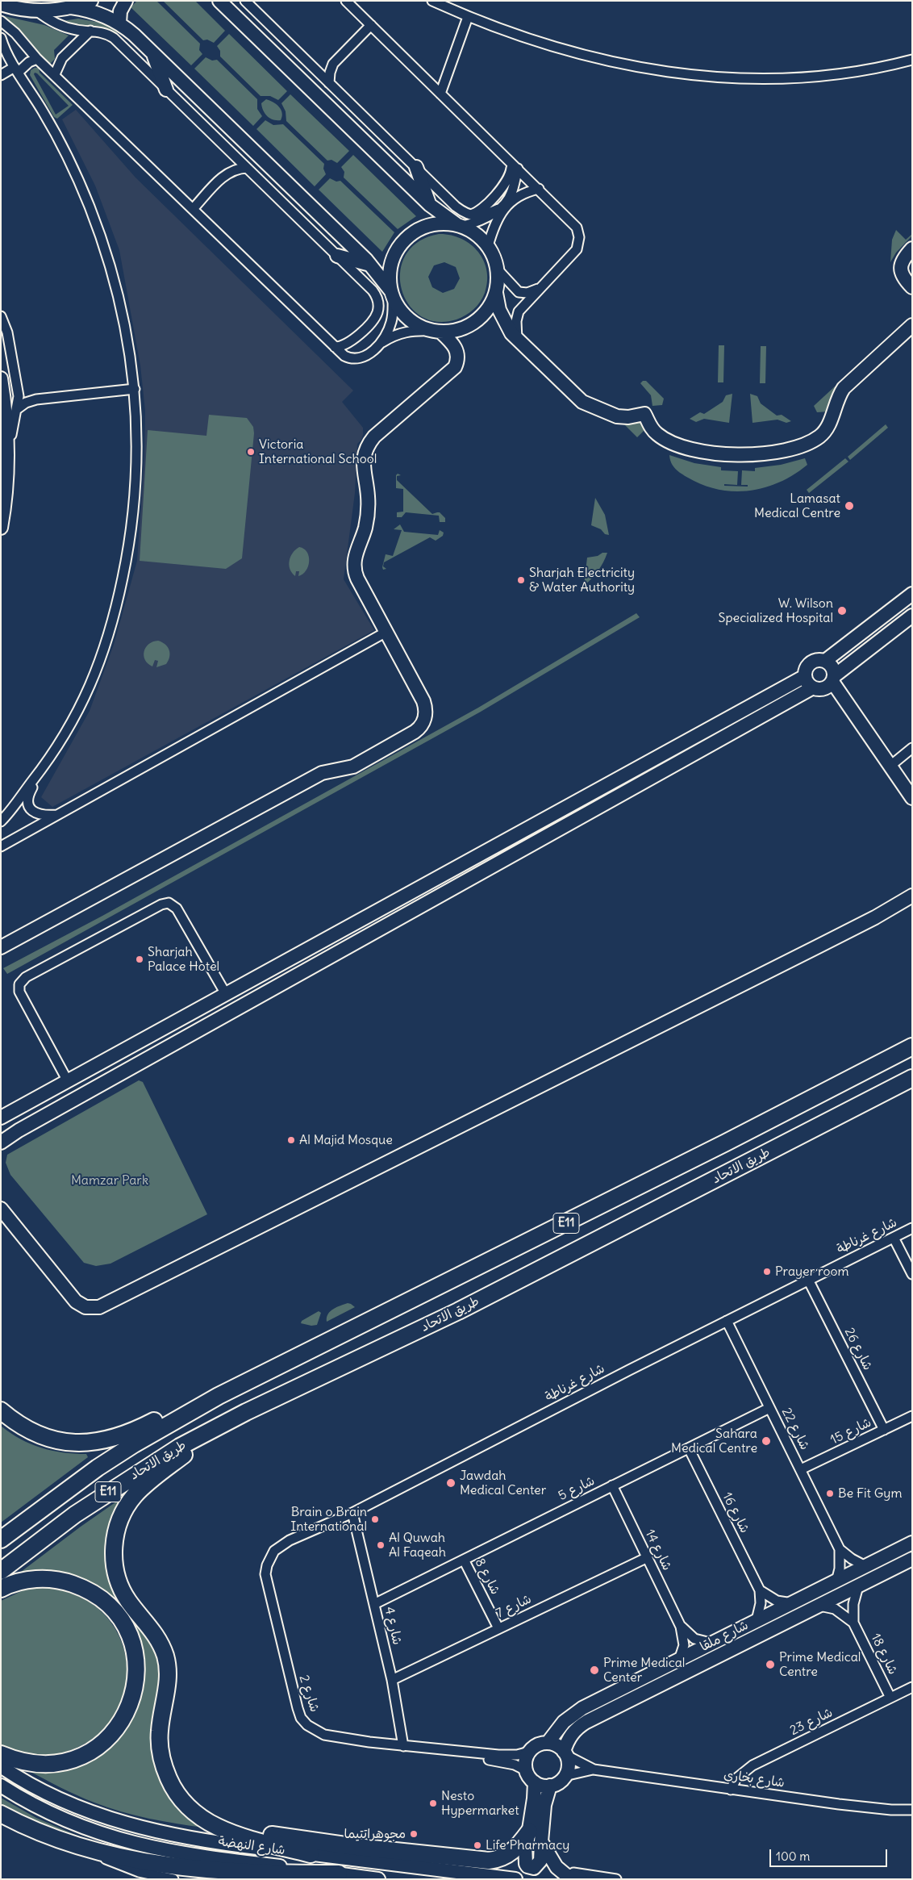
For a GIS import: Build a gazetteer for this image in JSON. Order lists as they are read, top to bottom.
{
  "streets": {
    "highway": ["طريق الاتحاد", "E11"],
    "street": [
      "شارع غرناطة",
      "شارع 26",
      "شارع 22",
      "شارع 15",
      "شارع 5",
      "شارع 16",
      "شارع 14",
      "شارع 8",
      "شارع 7",
      "شارع 4",
      "شارع ملقا",
      "شارع 18",
      "شارع 2",
      "شارع 23",
      "شارع بخارى",
      "شارع النهضة"
    ]
  },
  "crossings": [
    ["شارع غرناطة", "شارع 26"],
    ["شارع غرناطة", "شارع 22"],
    ["شارع غرناطة", "شارع 4"],
    ["شارع غرناطة", "شارع 2"],
    ["شارع 26", "شارع 15"],
    ["شارع 22", "شارع 15"],
    ["شارع 22", "شارع 5"],
    ["شارع 22", "شارع ملقا"],
    ["شارع 5", "شارع 16"],
    ["شارع 5", "شارع 14"],
    ["شارع 5", "شارع 8"],
    ["شارع 5", "شارع 4"],
    ["شارع 14", "شارع 7"],
    ["شارع 14", "شارع ملقا"],
    ["شارع 8", "شارع 7"],
    ["شارع 7", "شارع 4"],
    ["شارع 4", "شارع 2"],
    ["شارع ملقا", "شارع 18"],
    ["شارع ملقا", "شارع 2"],
    ["شارع ملقا", "شارع بخارى"],
    ["شارع 18", "شارع 23"],
    ["شارع 2", "شارع بخارى"],
    ["شارع 23", "شارع بخارى"]
  ],
  "parks": ["Mamzar Park"],
  "places": [
    "Victoria International School",
    "Lamasat Medical Centre",
    "Sharjah Electricity & Water Authority",
    "W. Wilson Specialized Hospital",
    "Sharjah Palace Hotel",
    "Al Majid Mosque",
    "Prayer room",
    "Sahara Medical Centre",
    "Jawdah Medical Center",
    "Be Fit Gym",
    "Brain o Brain International",
    "Al Quwah Al Faqeah",
    "Prime Medical Centre",
    "Prime Medical Center",
    "Nesto Hypermarket",
    "مجوهراتتيما",
    "Life Pharmacy"
  ],
  "scale_bar": "100 m"
}
